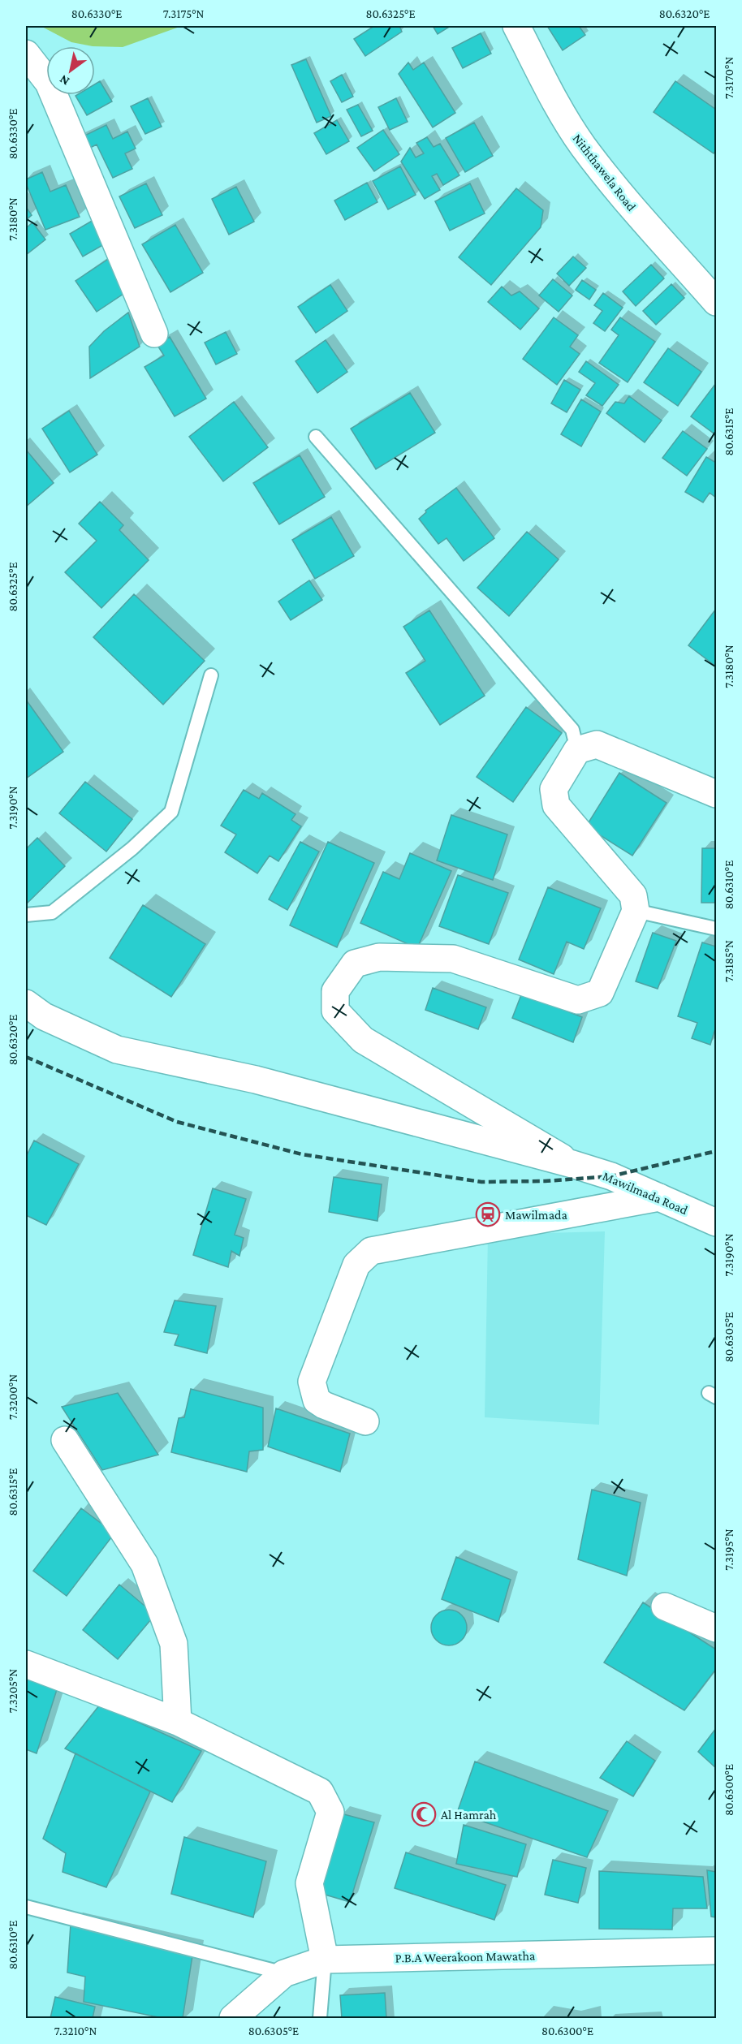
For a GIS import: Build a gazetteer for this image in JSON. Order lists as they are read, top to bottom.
{
  "streets": {
    "street": ["Niththawela Road", "Mawilmada Road", "P.B.A Weerakoon Mawatha"]
  },
  "places": {
    "station": ["Mawilmada"],
    "mosque": ["Al Hamrah"]
  },
  "north": "bottom left",
  "coordinates": [
    "80.6330°E",
    "7.3175°N",
    "80.6325°E",
    "80.6320°E",
    "7.3170°N",
    "7.3180°N",
    "80.6315°E",
    "7.3190°N",
    "80.6310°E",
    "7.3185°N",
    "80.6305°E",
    "7.3200°N",
    "7.3195°N",
    "7.3205°N",
    "80.6300°E",
    "7.3210°N"
  ]
}
